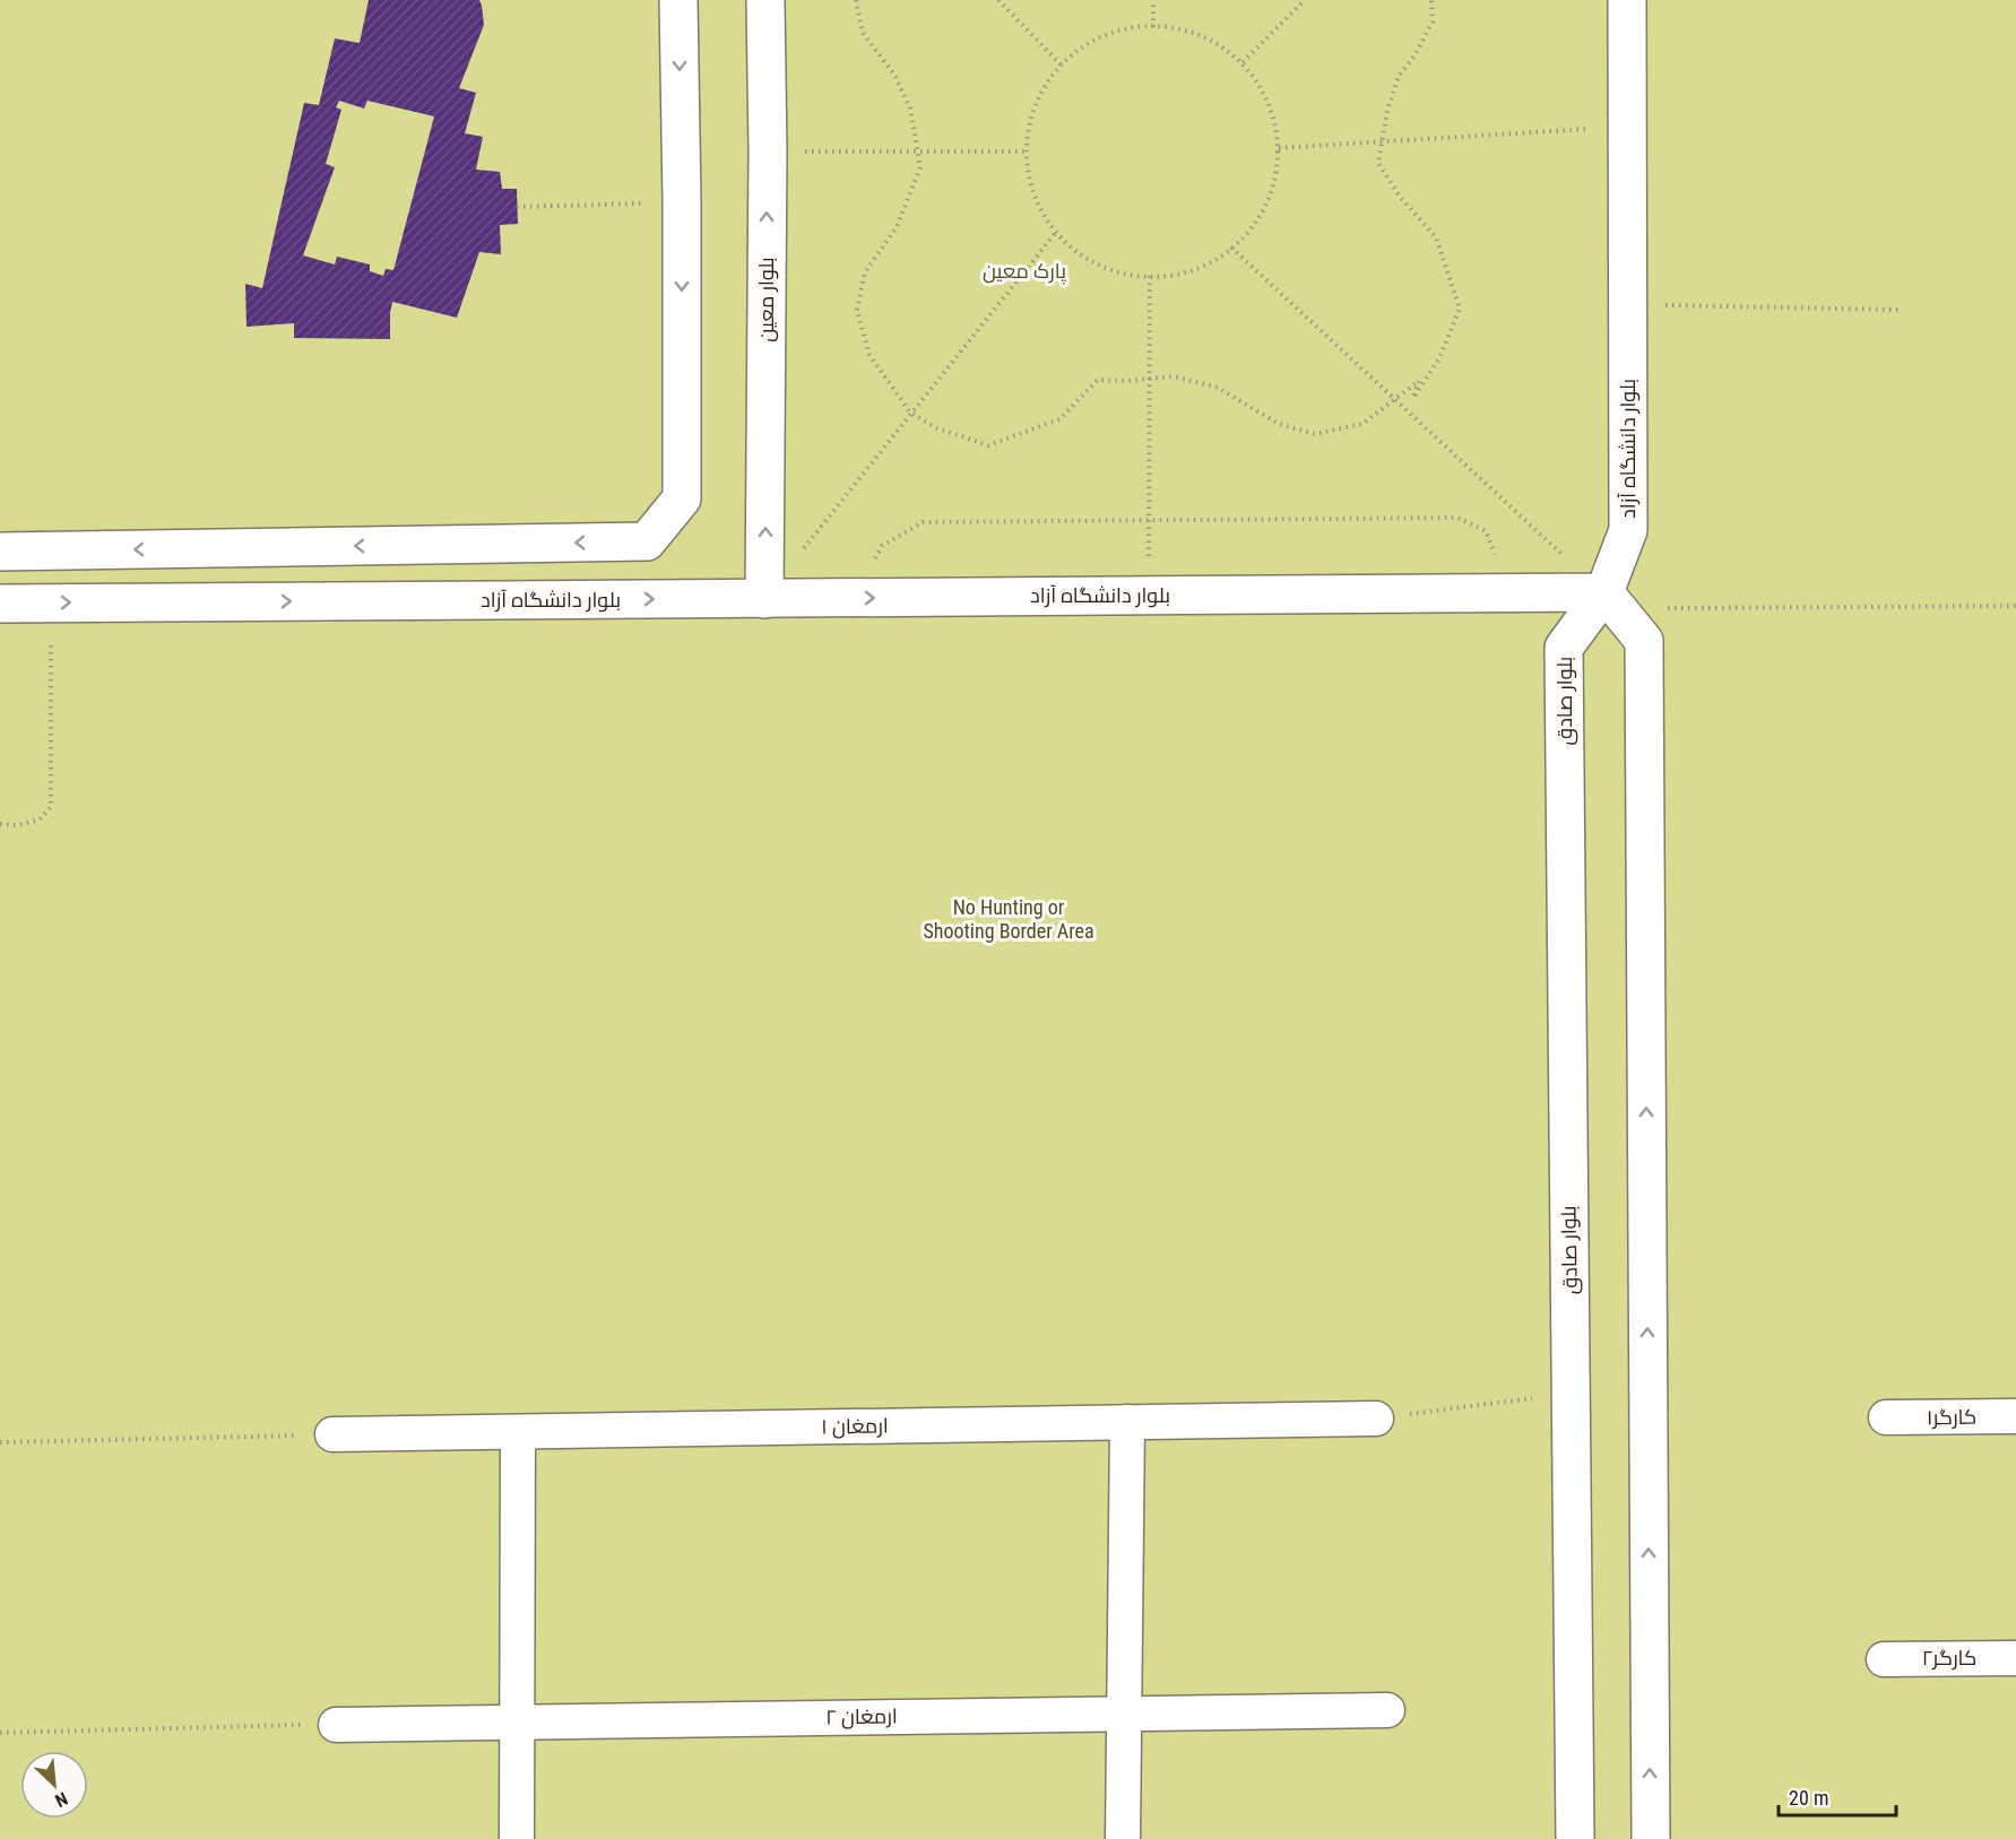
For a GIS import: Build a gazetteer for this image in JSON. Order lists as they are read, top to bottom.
{
  "streets": {
    "street": [
      "بلوار معین",
      "بلوار دانشگاه آزاد",
      "بلوار صادق",
      "کارگر۱",
      "ارمغان ۱",
      "کارگر۲",
      "ارمغان ۲"
    ]
  },
  "crossings": [
    ["بلوار معین", "بلوار دانشگاه آزاد"],
    ["بلوار دانشگاه آزاد", "بلوار صادق"]
  ],
  "one_way": ["بلوار معین", "بلوار دانشگاه آزاد"],
  "parks": ["پارک معین", "No Hunting or Shooting Border Area"],
  "scale_bar": "20 m",
  "north": "bottom right"
}
